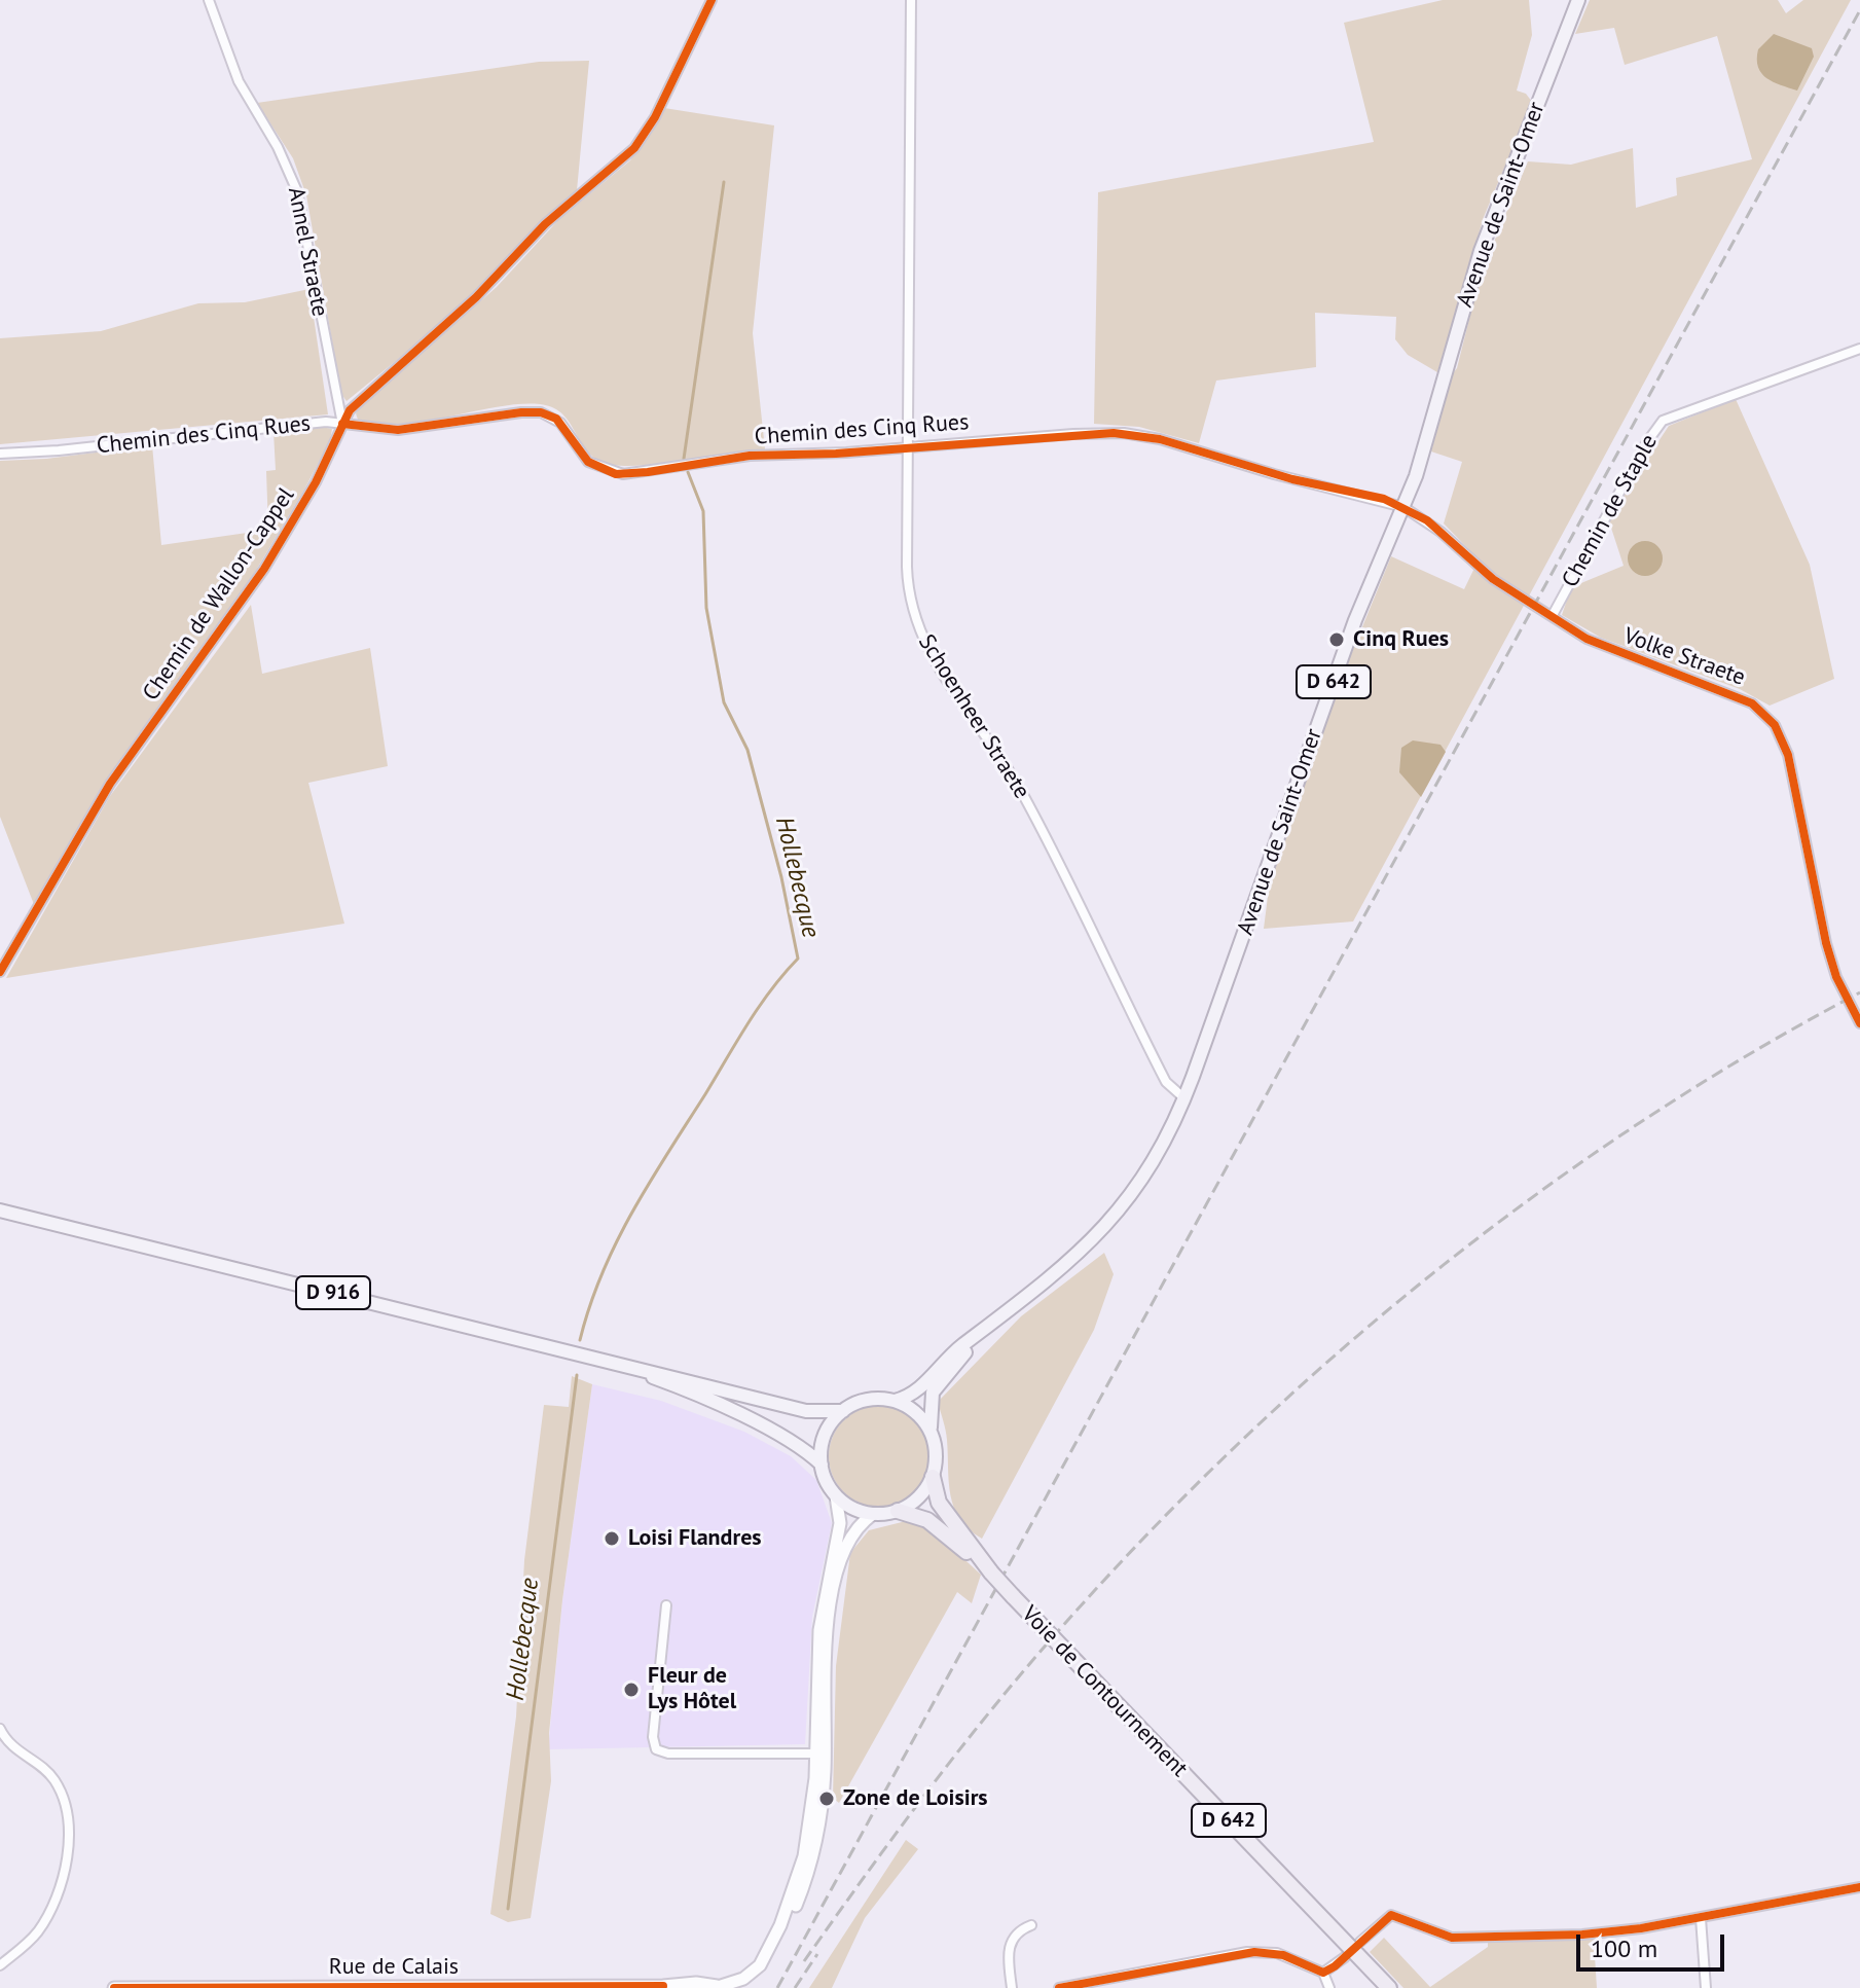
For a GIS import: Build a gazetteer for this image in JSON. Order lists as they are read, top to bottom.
{
  "streets": {
    "highway": ["D 642", "Voie de Contournement"],
    "main road": ["Avenue de Saint-Omer", "D 916", "Rue de Calais"],
    "street": [
      "Annel Straete",
      "Chemin des Cinq Rues",
      "Chemin de Staple",
      "Chemin de Wallon-Cappel",
      "Volke Straete",
      "Schoenheer Straete"
    ]
  },
  "crossings": [
    ["Avenue de Saint-Omer", "Chemin des Cinq Rues"],
    ["Avenue de Saint-Omer", "Volke Straete"],
    ["Avenue de Saint-Omer", "Schoenheer Straete"],
    ["Avenue de Saint-Omer", "D 916"],
    ["Avenue de Saint-Omer", "Voie de Contournement"],
    ["Annel Straete", "Chemin des Cinq Rues"],
    ["Annel Straete", "Chemin de Wallon-Cappel"],
    ["Chemin des Cinq Rues", "Chemin de Wallon-Cappel"],
    ["Chemin des Cinq Rues", "Volke Straete"],
    ["Chemin des Cinq Rues", "Schoenheer Straete"],
    ["Chemin de Staple", "Volke Straete"],
    ["D 916", "Voie de Contournement"]
  ],
  "water": ["Hollebecque"],
  "places": [
    "Cinq Rues",
    "Loisi Flandres",
    "Fleur de Lys Hôtel",
    "Zone de Loisirs"
  ],
  "scale_bar": "100 m"
}
